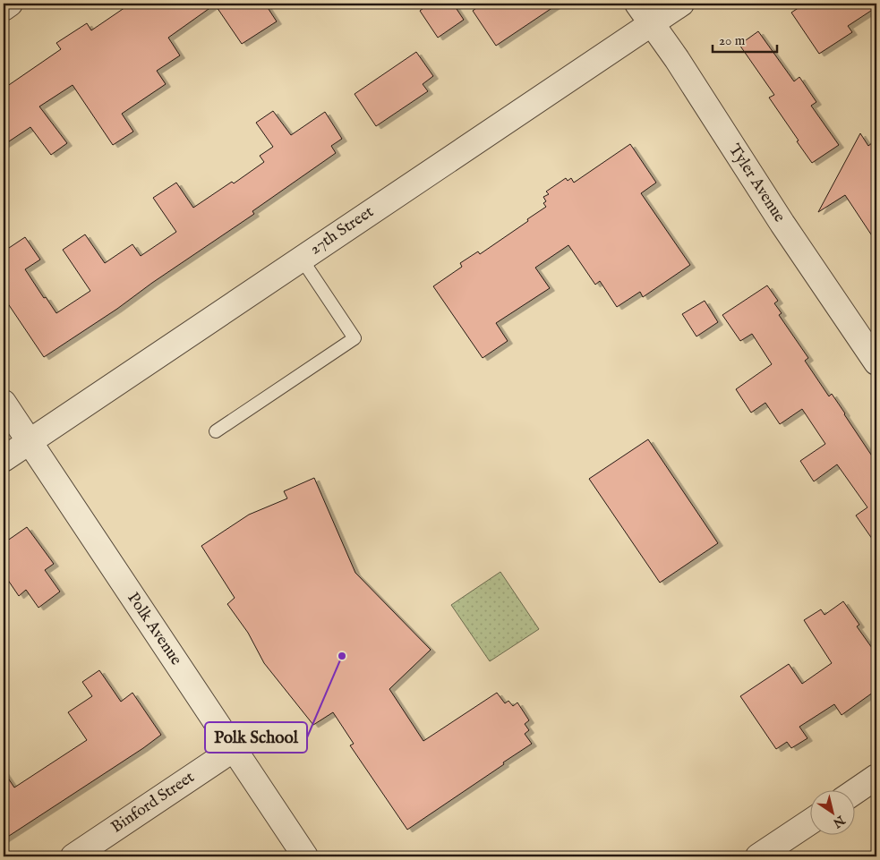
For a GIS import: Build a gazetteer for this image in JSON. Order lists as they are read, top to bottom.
{
  "streets": {
    "street": [
      "Tyler Avenue",
      "27th Street",
      "Polk Avenue",
      "Binford Street"
    ]
  },
  "crossings": [
    ["Tyler Avenue", "27th Street"],
    ["27th Street", "Polk Avenue"],
    ["Polk Avenue", "Binford Street"]
  ],
  "places": ["Polk School"],
  "scale_bar": "20 m",
  "north": "bottom right"
}
